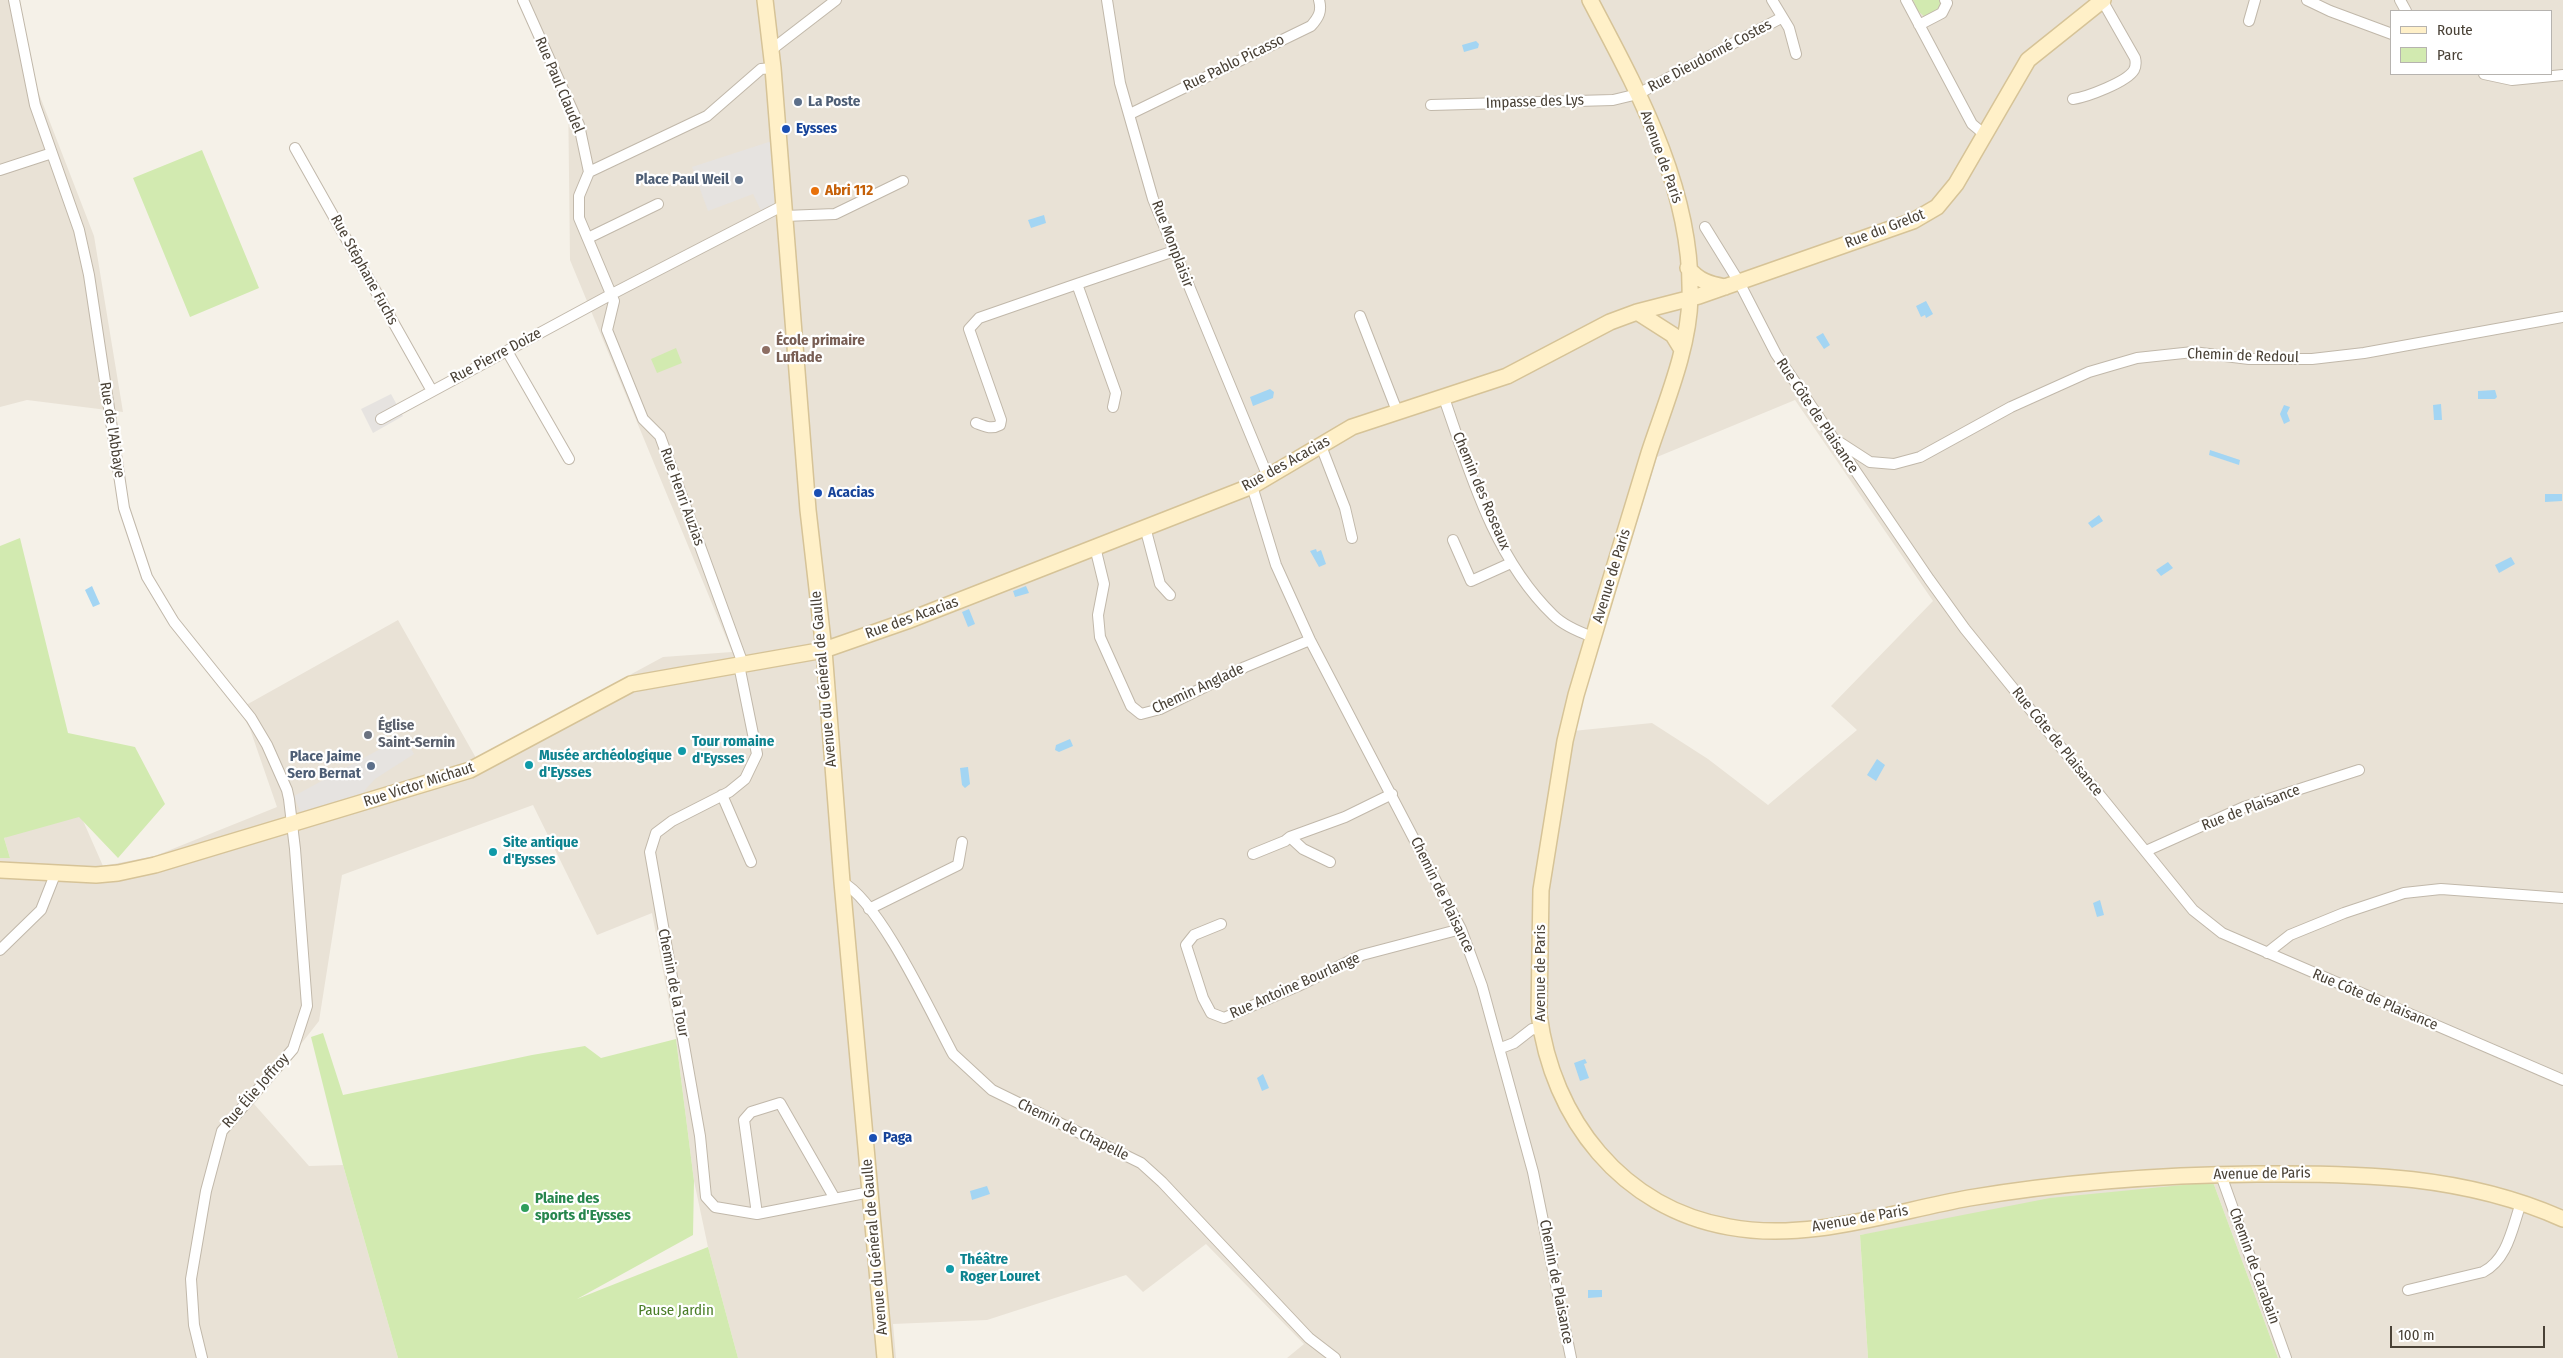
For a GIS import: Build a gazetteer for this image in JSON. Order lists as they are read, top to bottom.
{
  "streets": {
    "main road": [
      "Avenue de Paris",
      "Rue du Grelot",
      "Rue des Acacias",
      "Avenue du Général de Gaulle",
      "Rue Victor Michaut"
    ],
    "street": [
      "Rue Dieudonné Costes",
      "Rue Pablo Picasso",
      "Rue Paul Claudel",
      "Impasse des Lys",
      "Rue Monplaisir",
      "Rue Stéphane Fuchs",
      "Rue Pierre Doize",
      "Chemin de Redoul",
      "Rue Côte de Plaisance",
      "Rue de l'Abbaye",
      "Chemin des Roseaux",
      "Rue Henri Auzias",
      "Chemin Anglade",
      "Rue de Plaisance",
      "Chemin de Plaisance",
      "Chemin de la Tour",
      "Rue Antoine Bourlange",
      "Rue Élie Joffroy",
      "Chemin de Chapelle",
      "Chemin de Carabain"
    ]
  },
  "crossings": [
    ["Rue Dieudonné Costes", "Impasse des Lys"],
    ["Rue Dieudonné Costes", "Avenue de Paris"],
    ["Rue Pablo Picasso", "Rue Monplaisir"],
    ["Rue Paul Claudel", "Rue Henri Auzias"],
    ["Impasse des Lys", "Avenue de Paris"],
    ["Avenue de Paris", "Rue du Grelot"],
    ["Avenue de Paris", "Rue des Acacias"],
    ["Avenue de Paris", "Chemin des Roseaux"],
    ["Avenue de Paris", "Chemin de Carabain"],
    ["Rue du Grelot", "Rue Côte de Plaisance"],
    ["Rue du Grelot", "Rue des Acacias"],
    ["Rue Monplaisir", "Rue des Acacias"],
    ["Rue Stéphane Fuchs", "Rue Pierre Doize"],
    ["Rue Pierre Doize", "Rue Henri Auzias"],
    ["Rue Pierre Doize", "Avenue du Général de Gaulle"],
    ["Chemin de Redoul", "Rue Côte de Plaisance"],
    ["Rue Côte de Plaisance", "Rue de Plaisance"],
    ["Rue de l'Abbaye", "Rue Victor Michaut"],
    ["Rue de l'Abbaye", "Rue Élie Joffroy"],
    ["Rue des Acacias", "Chemin des Roseaux"],
    ["Rue des Acacias", "Avenue du Général de Gaulle"],
    ["Rue des Acacias", "Chemin Anglade"],
    ["Rue des Acacias", "Rue Victor Michaut"],
    ["Rue des Acacias", "Chemin de Plaisance"],
    ["Rue Henri Auzias", "Rue Victor Michaut"],
    ["Rue Henri Auzias", "Chemin de la Tour"],
    ["Avenue du Général de Gaulle", "Rue Victor Michaut"],
    ["Avenue du Général de Gaulle", "Chemin de Chapelle"],
    ["Chemin Anglade", "Chemin de Plaisance"],
    ["Rue Victor Michaut", "Chemin de la Tour"],
    ["Rue Victor Michaut", "Rue Élie Joffroy"],
    ["Chemin de Plaisance", "Rue Antoine Bourlange"]
  ],
  "parks": ["Pause Jardin"],
  "places": [
    "La Poste",
    "Eysses",
    "Place Paul Weil",
    "Abri 112",
    "École primaire Luflade",
    "Acacias",
    "Église Saint-Sernin",
    "Tour romaine d'Eysses",
    "Musée archéologique d'Eysses",
    "Place Jaime Sero Bernat",
    "Site antique d'Eysses",
    "Paga",
    "Plaine des sports d'Eysses",
    "Théâtre Roger Louret"
  ],
  "legend": ["Route", "Parc"],
  "scale_bar": "100 m"
}
